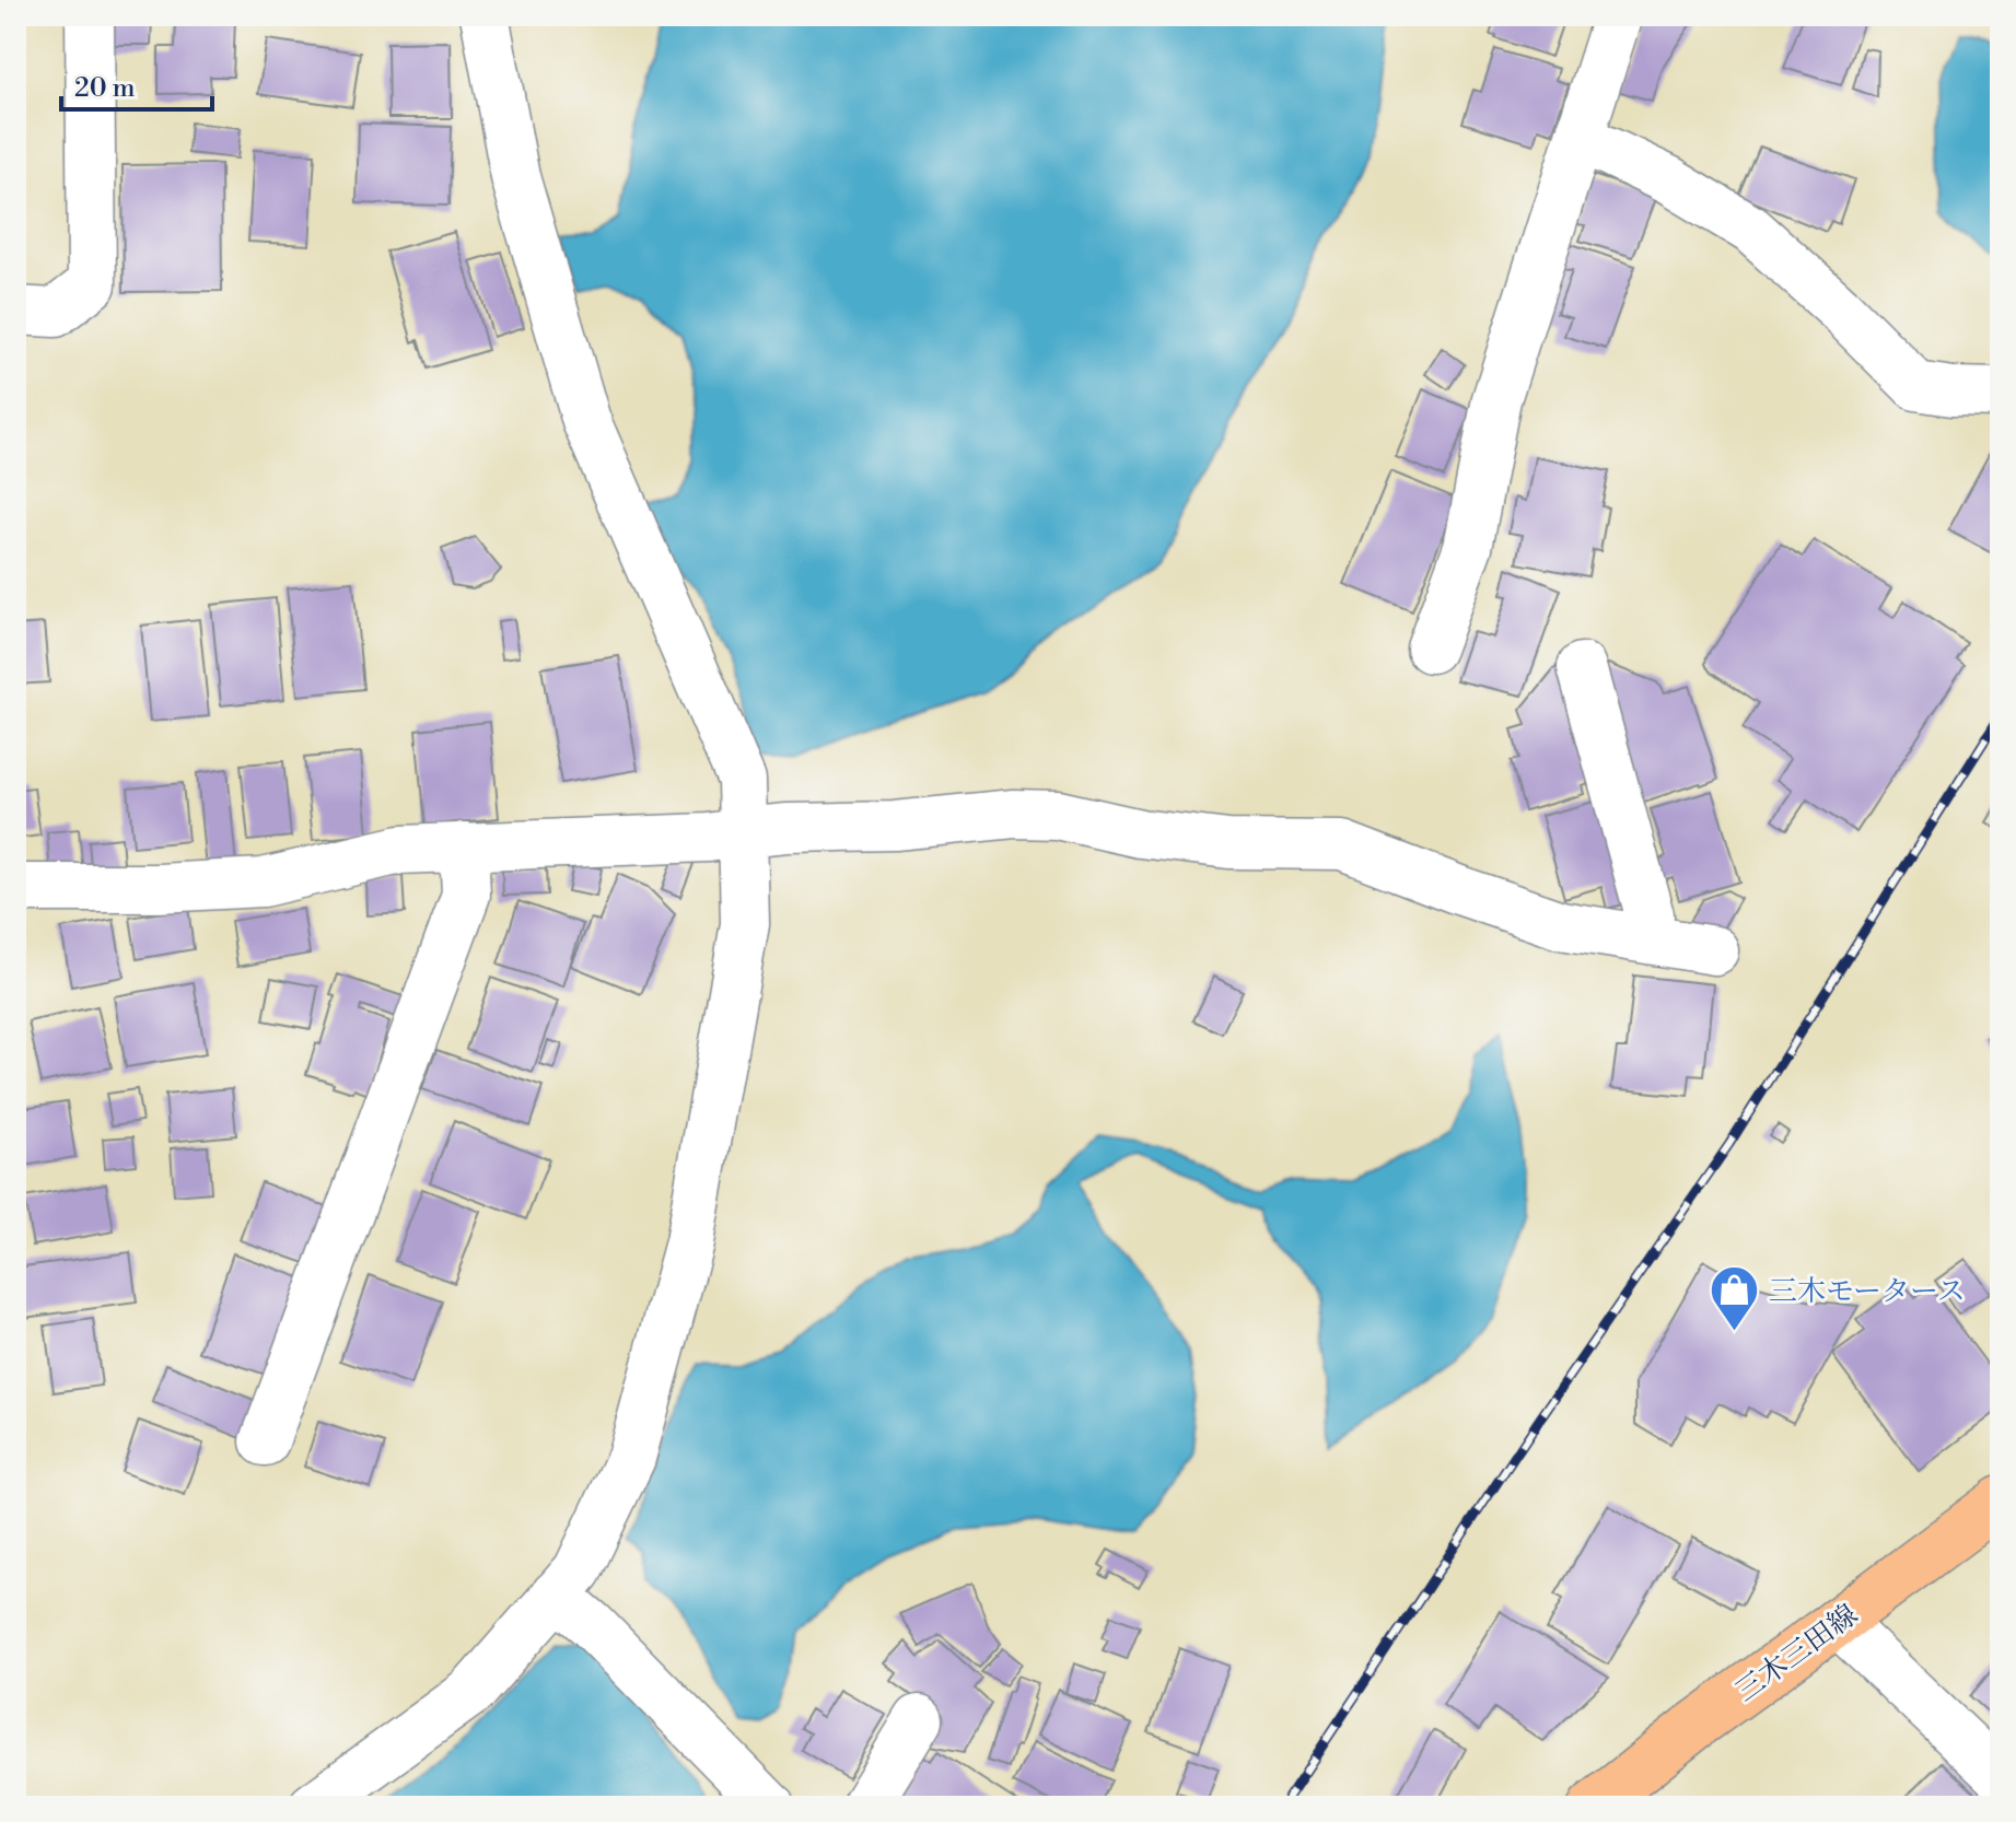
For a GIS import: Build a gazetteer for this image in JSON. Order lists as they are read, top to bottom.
{
  "streets": {
    "main road": ["三木三田線"]
  },
  "places": {
    "shop": ["三木モータース"]
  },
  "scale_bar": "20 m"
}
